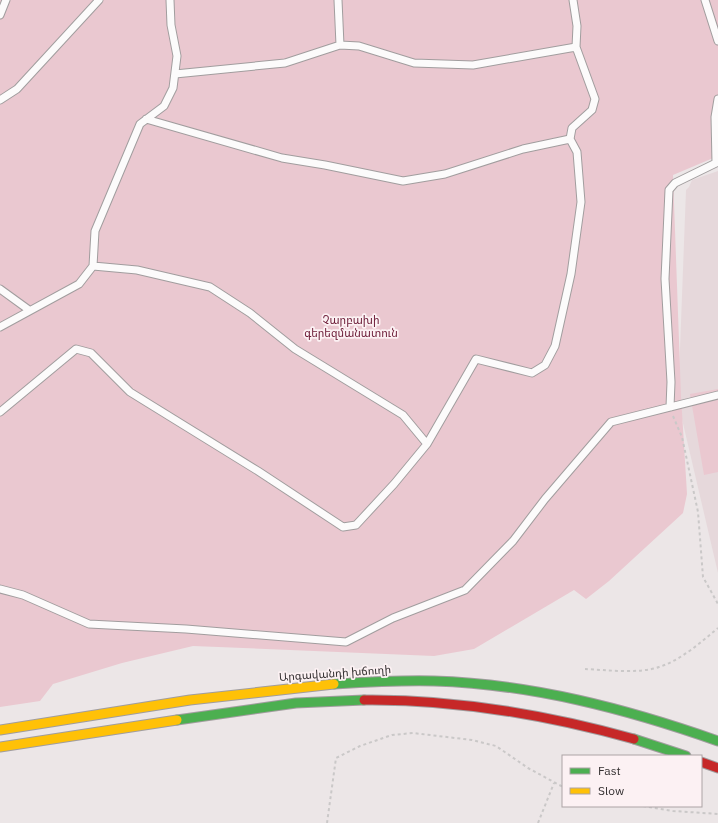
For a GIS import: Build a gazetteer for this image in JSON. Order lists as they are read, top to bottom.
{
  "streets": {
    "highway": ["Արգավանդի խճուղի"]
  },
  "parks": ["Չարբախի գերեզմանատուն"],
  "legend": ["Fast", "Slow"]
}
